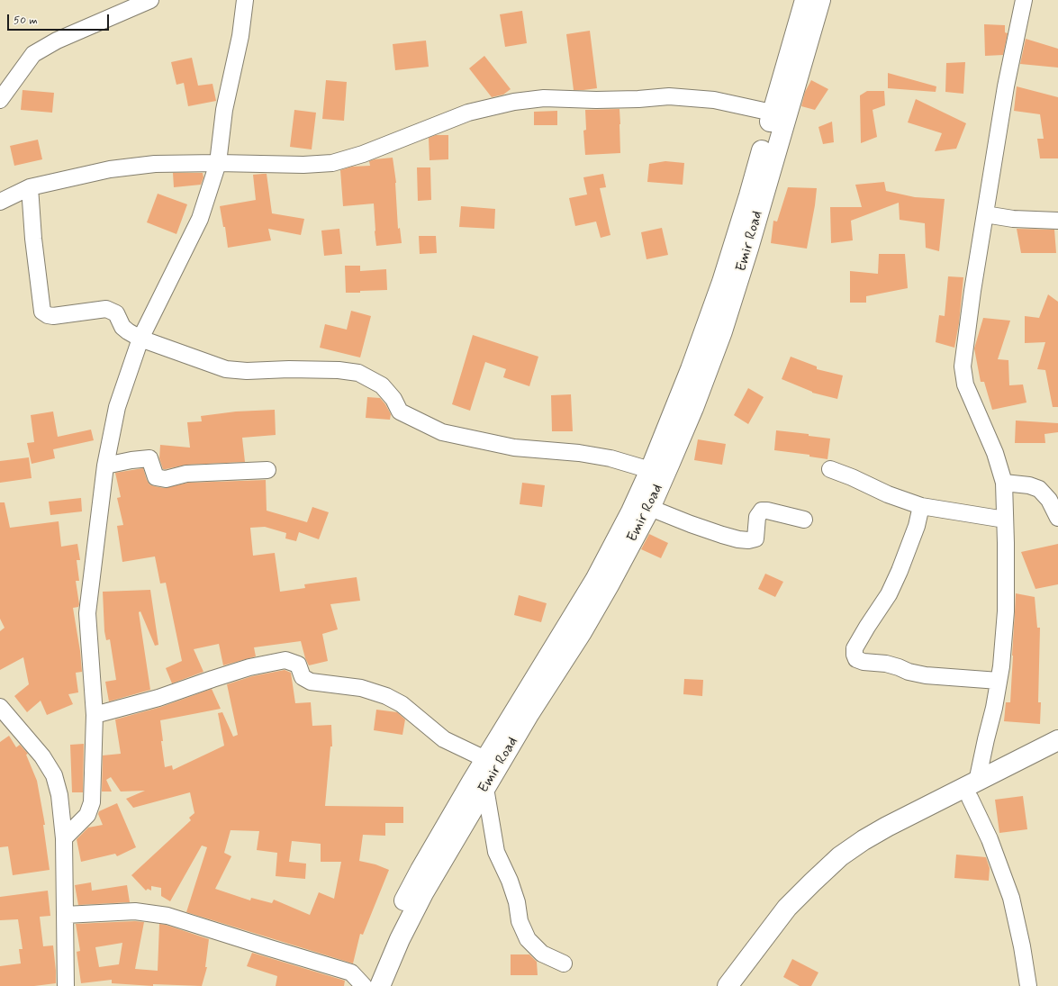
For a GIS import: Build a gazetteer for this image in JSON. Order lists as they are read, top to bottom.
{
  "streets": {
    "main road": ["Emir Road"]
  },
  "scale_bar": "50 m"
}
